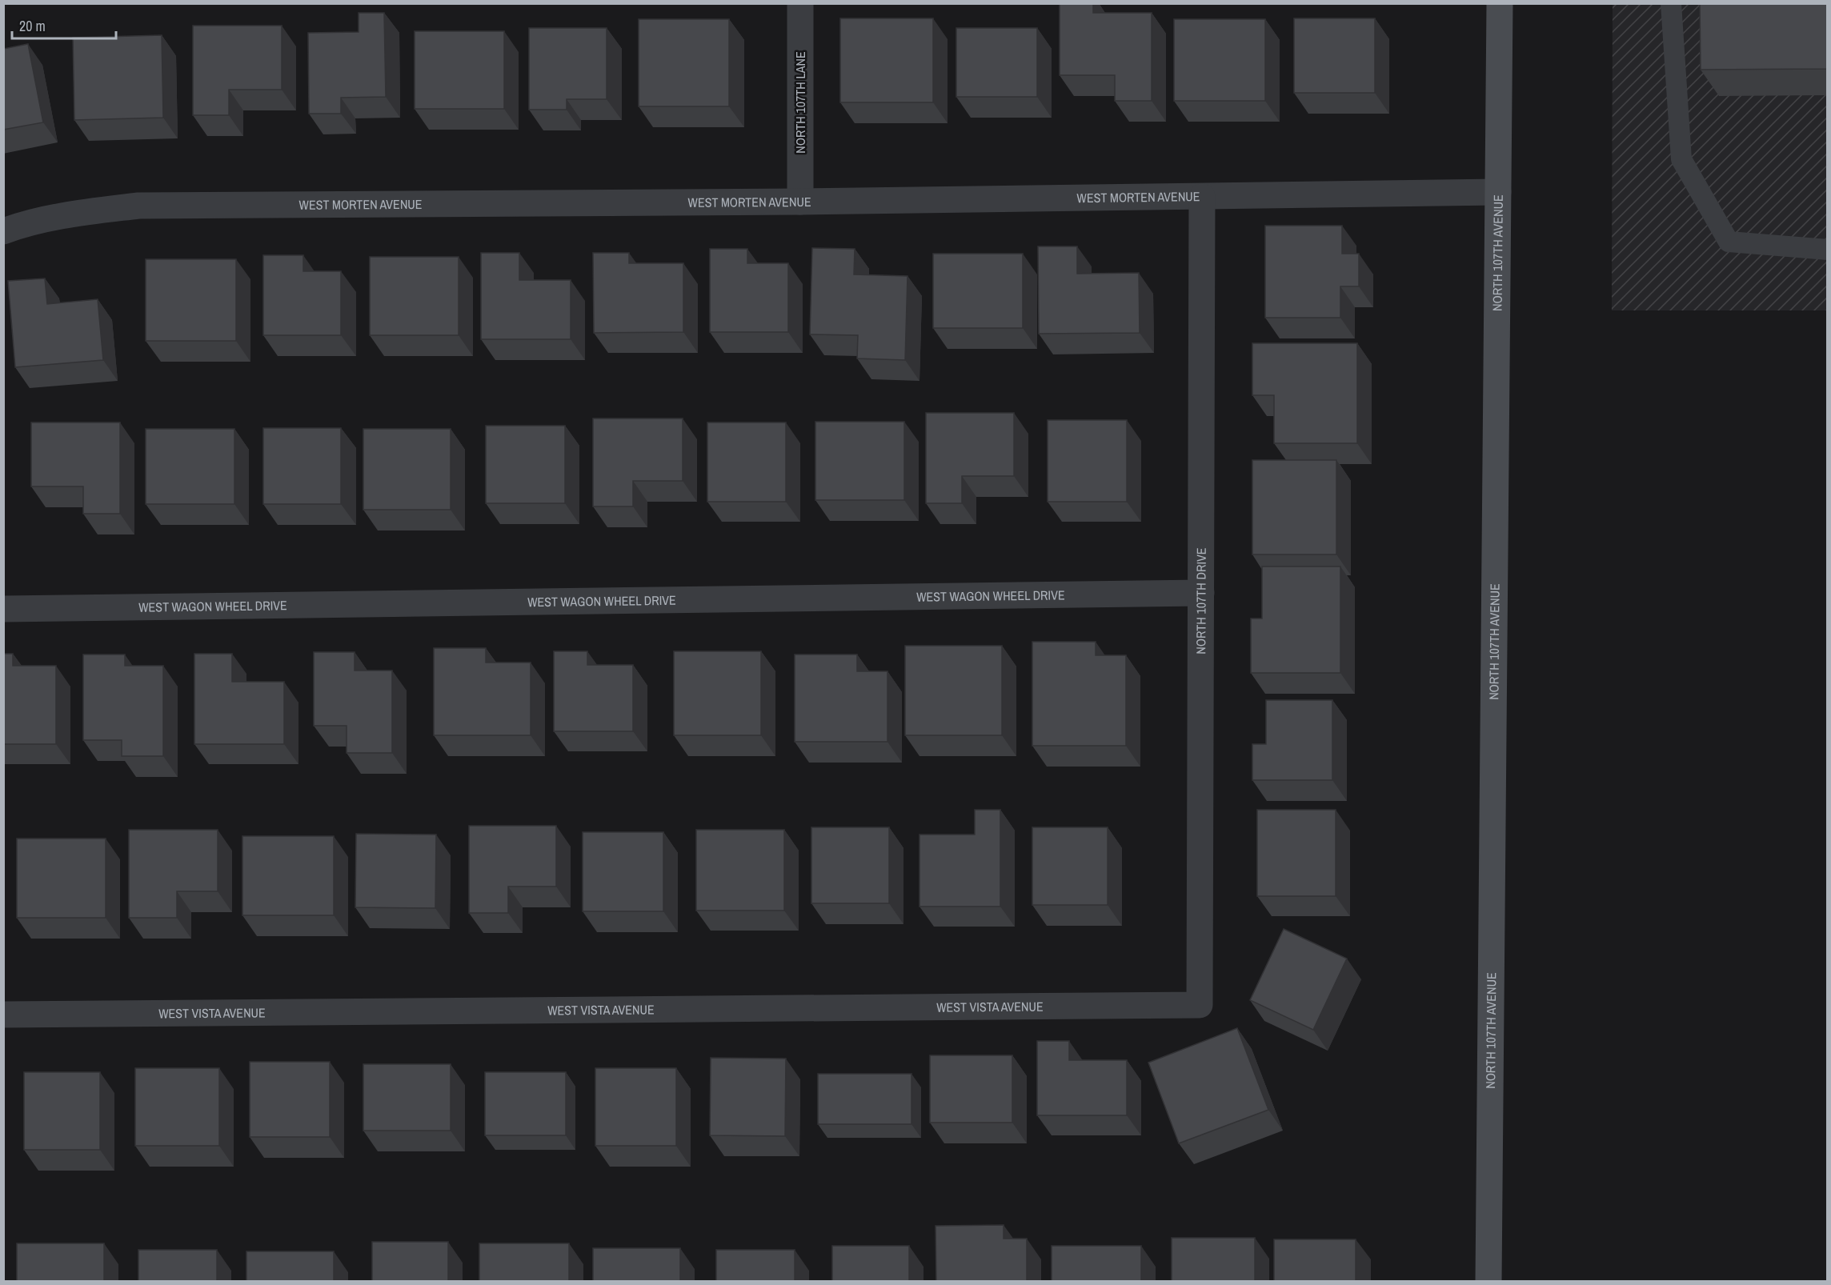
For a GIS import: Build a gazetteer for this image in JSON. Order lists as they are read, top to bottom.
{
  "streets": {
    "street": [
      "NORTH 107TH LANE",
      "WEST MORTEN AVENUE",
      "NORTH 107TH AVENUE",
      "WEST WAGON WHEEL DRIVE",
      "NORTH 107TH DRIVE",
      "WEST VISTA AVENUE"
    ]
  },
  "crossings": [
    ["NORTH 107TH LANE", "WEST MORTEN AVENUE"],
    ["WEST MORTEN AVENUE", "NORTH 107TH AVENUE"],
    ["WEST MORTEN AVENUE", "NORTH 107TH DRIVE"],
    ["WEST WAGON WHEEL DRIVE", "NORTH 107TH DRIVE"],
    ["NORTH 107TH DRIVE", "WEST VISTA AVENUE"]
  ],
  "scale_bar": "20 m"
}
